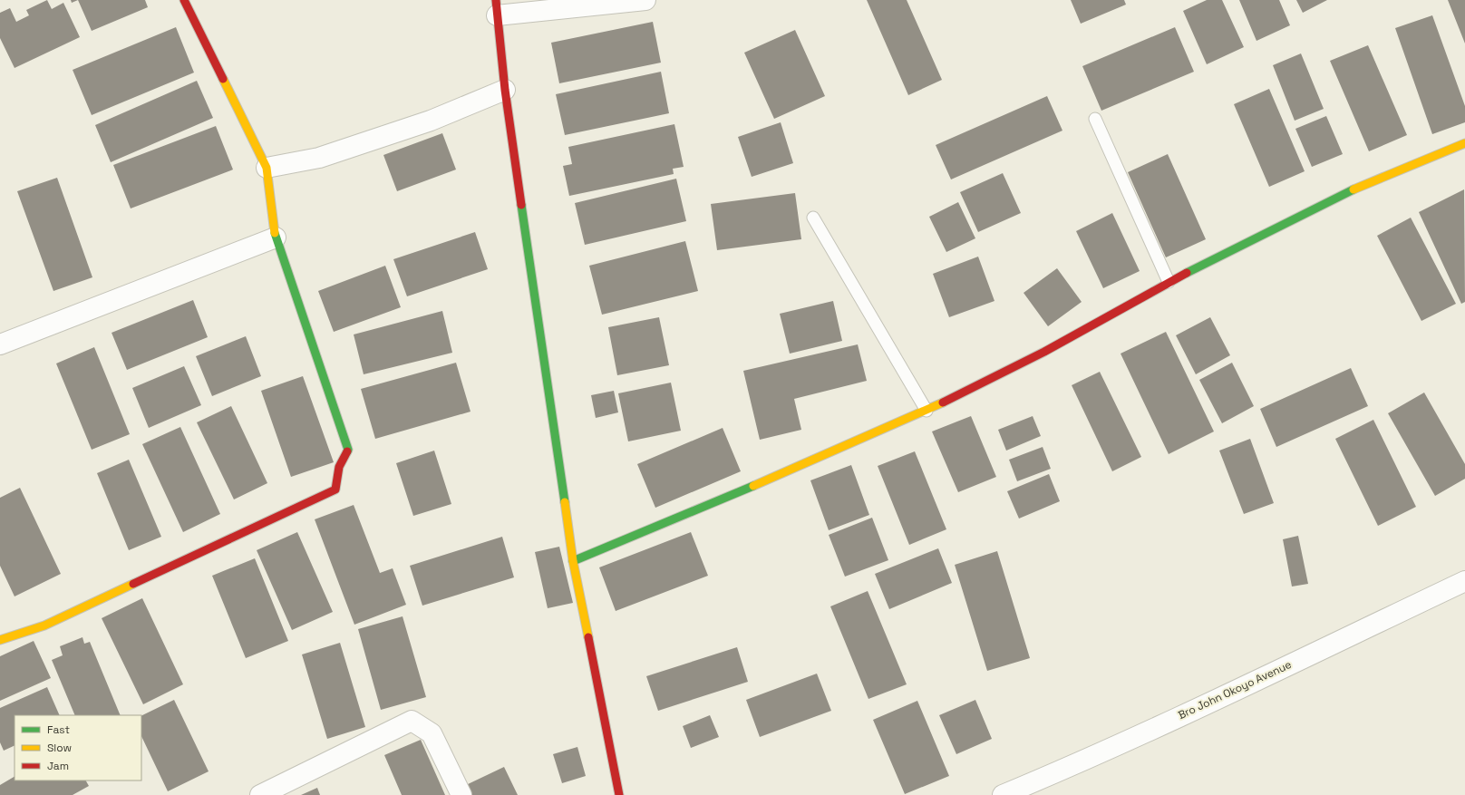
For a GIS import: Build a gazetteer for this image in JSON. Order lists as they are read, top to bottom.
{
  "streets": {
    "street": ["Bro John Okoyo Avenue"]
  },
  "legend": ["Fast", "Slow", "Jam"]
}
